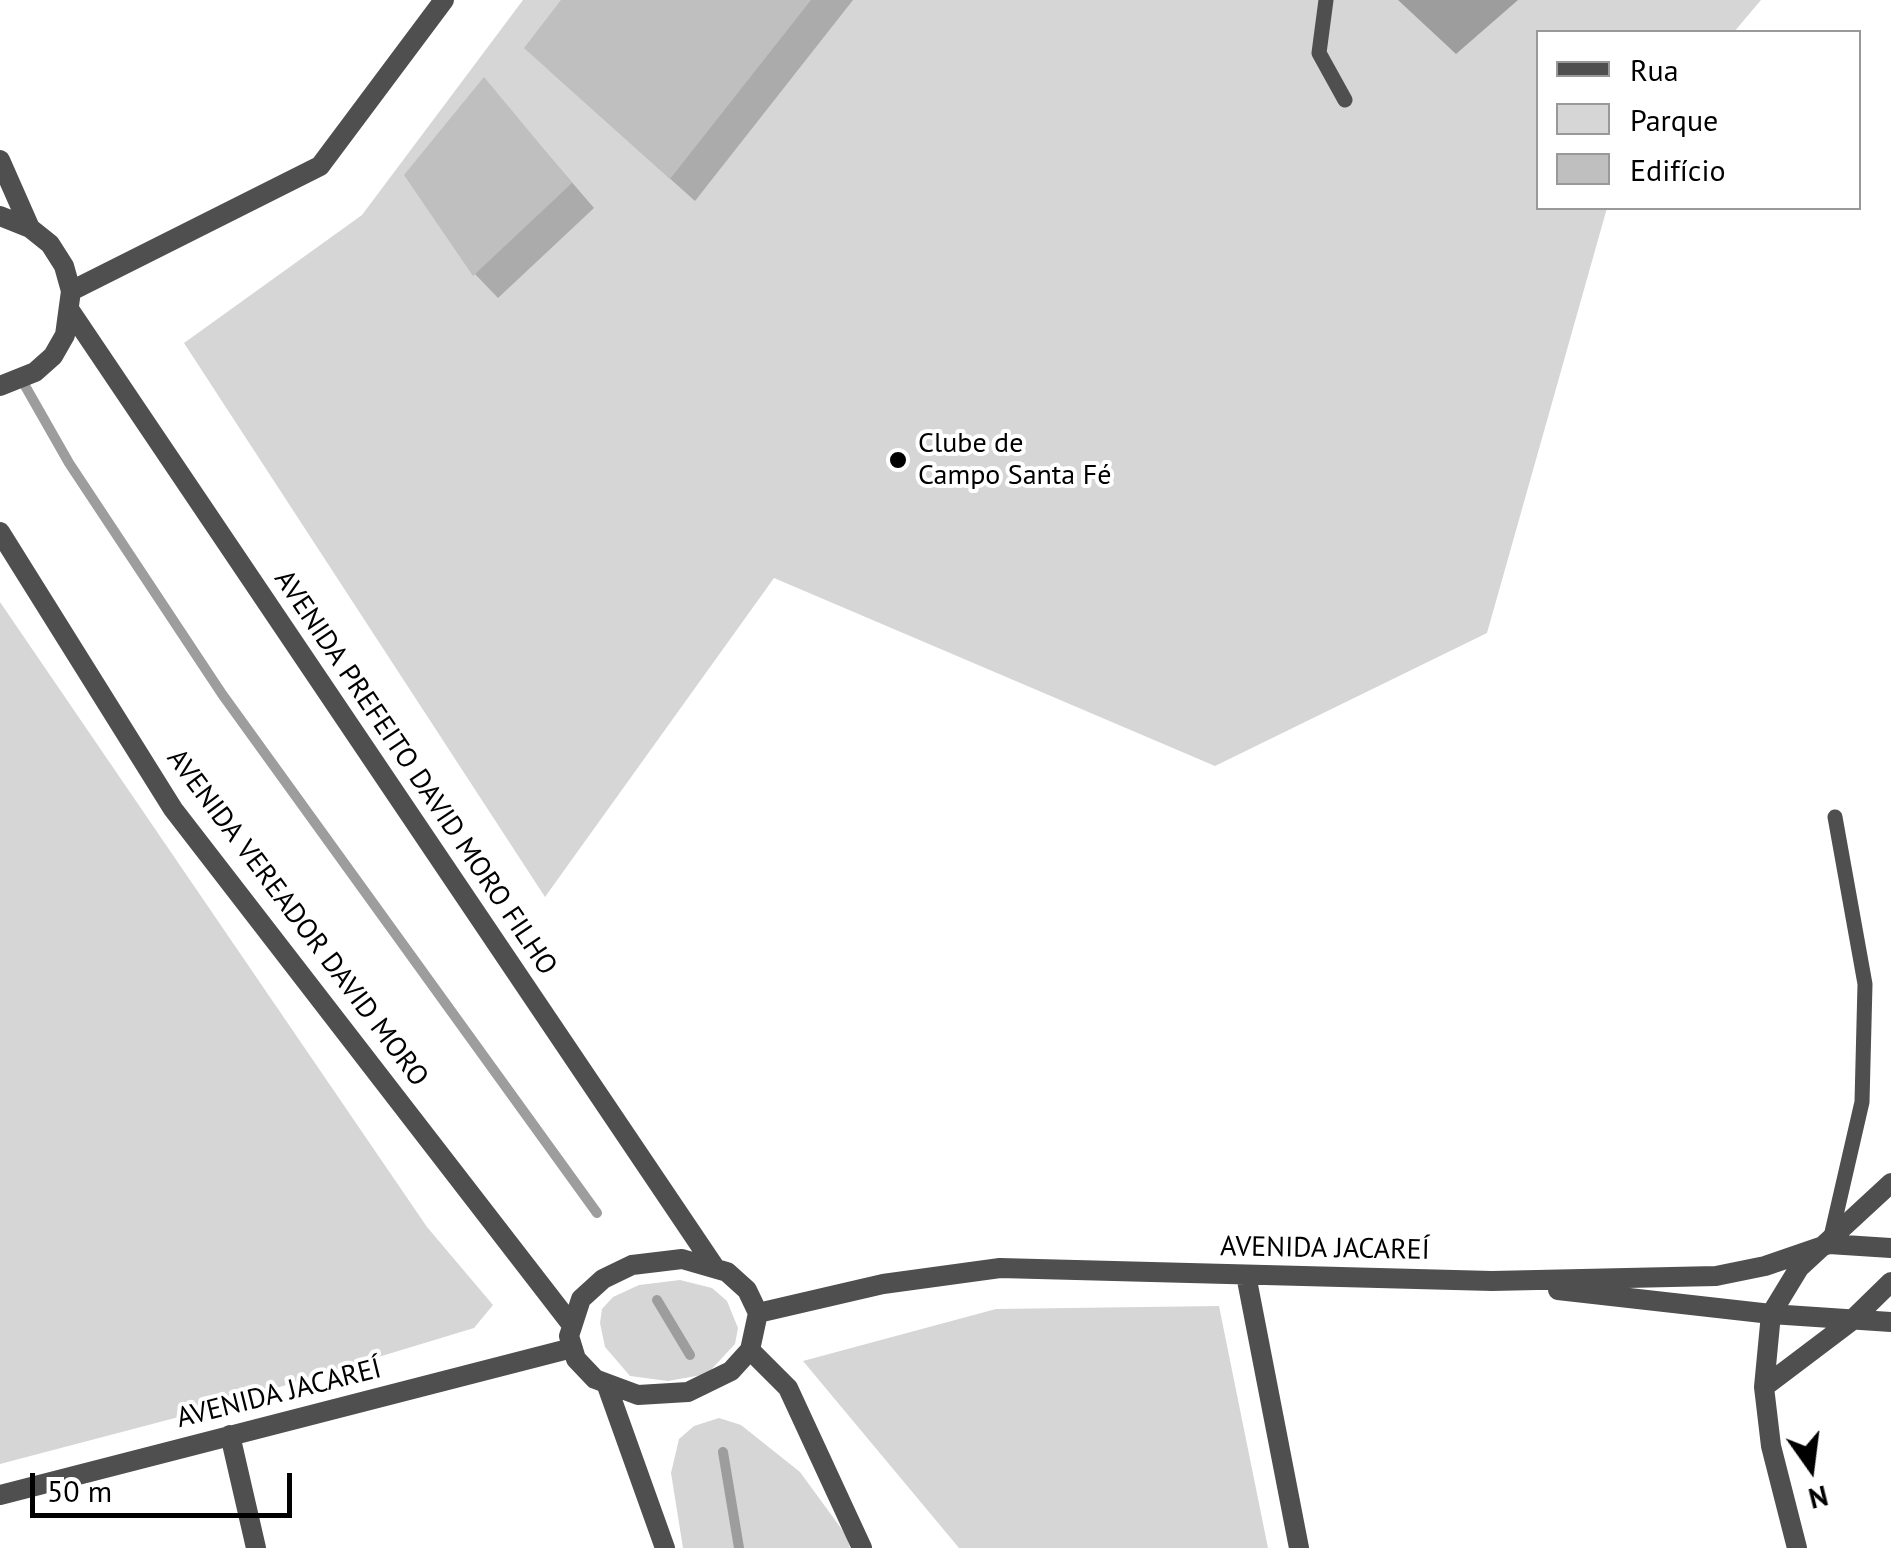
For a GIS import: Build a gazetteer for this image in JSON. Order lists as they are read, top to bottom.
{
  "streets": {
    "street": ["AVENIDA PREFEITO DAVID MORO FILHO", "AVENIDA VEREADOR DAVID MORO", "AVENIDA JACAREÍ"]
  },
  "crossings": [
    ["AVENIDA PREFEITO DAVID MORO FILHO", "AVENIDA VEREADOR DAVID MORO"],
    ["AVENIDA PREFEITO DAVID MORO FILHO", "AVENIDA JACAREÍ"],
    ["AVENIDA VEREADOR DAVID MORO", "AVENIDA JACAREÍ"]
  ],
  "places": ["Clube de Campo Santa Fé"],
  "legend": ["Rua", "Parque", "Edifício"],
  "scale_bar": "50 m",
  "north": "bottom"
}
